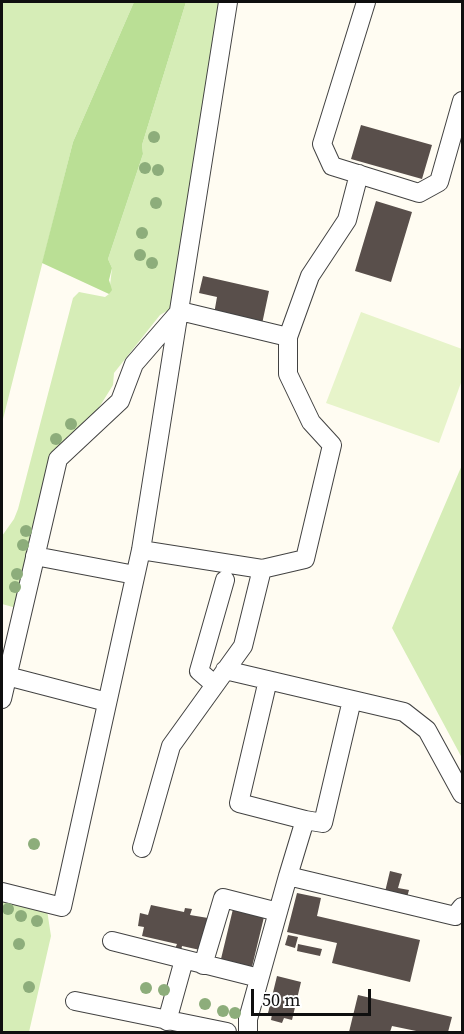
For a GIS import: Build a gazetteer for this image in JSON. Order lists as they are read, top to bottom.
{
  "scale_bar": "50 m"
}
